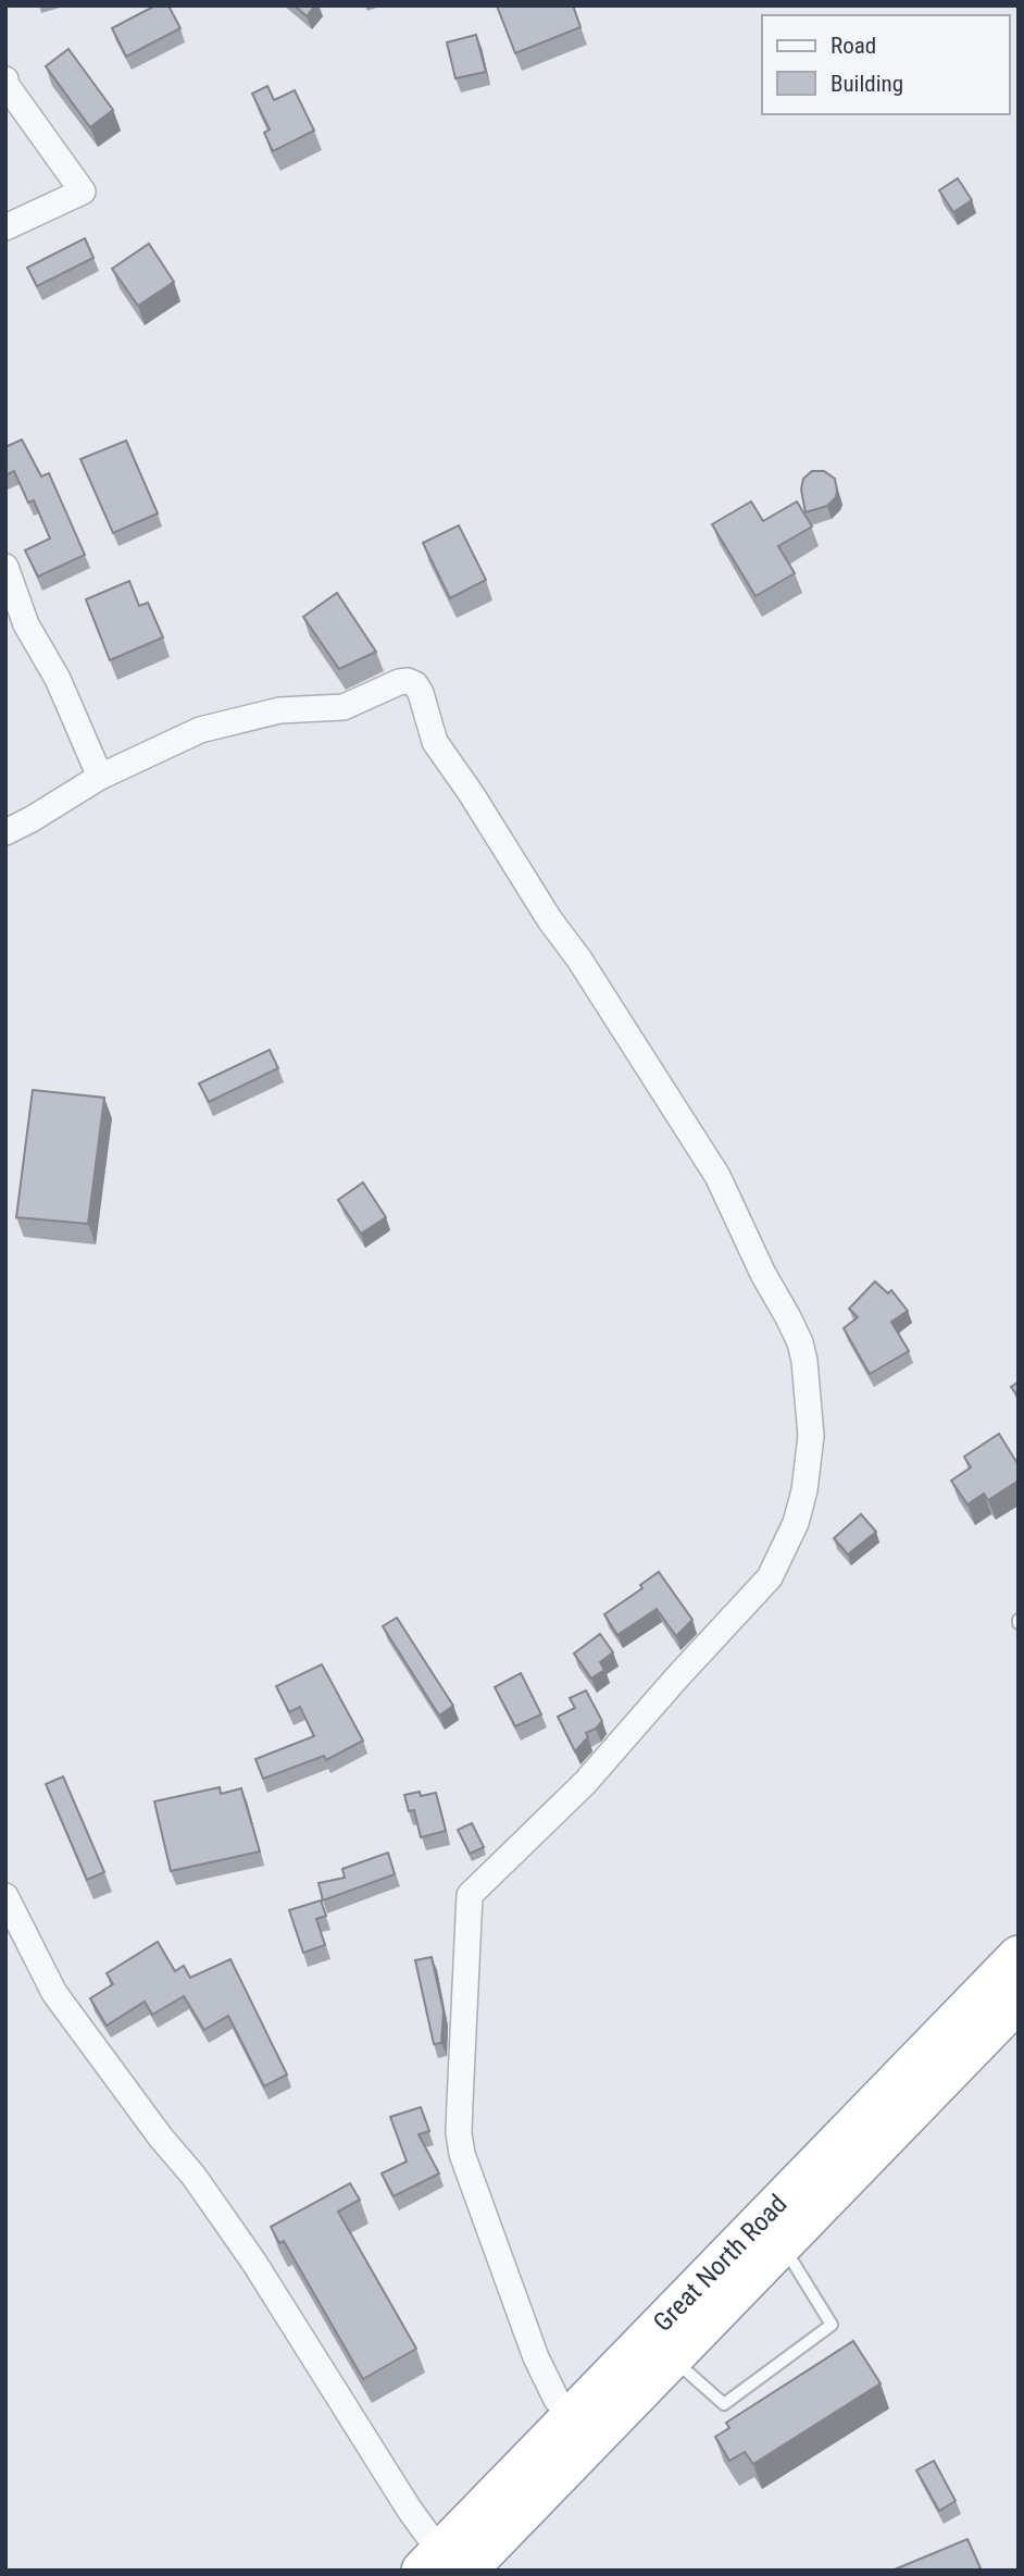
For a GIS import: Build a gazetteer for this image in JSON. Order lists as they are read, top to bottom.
{
  "streets": {
    "highway": ["Great North Road"]
  },
  "legend": ["Road", "Building"]
}
